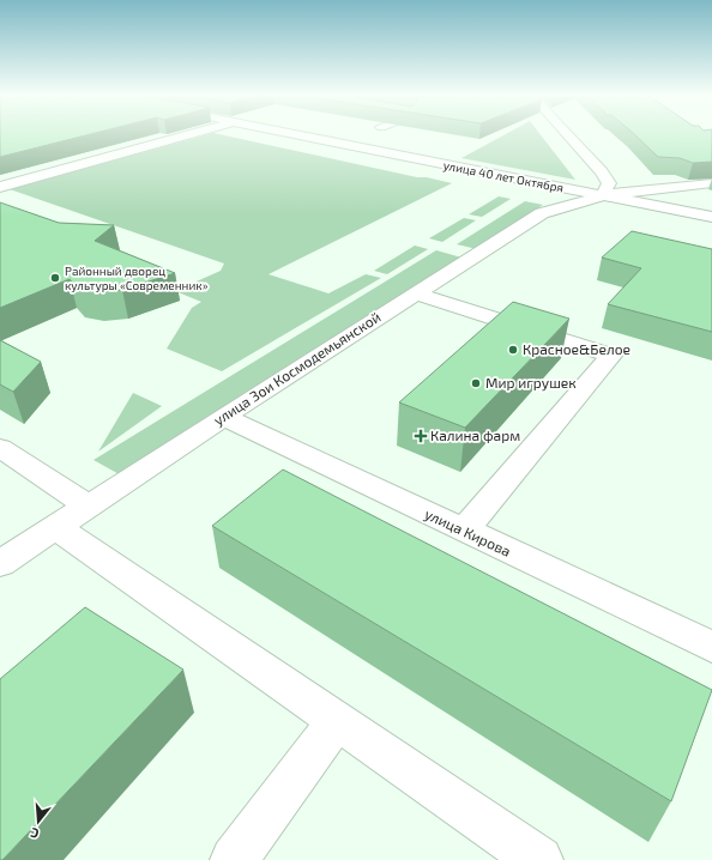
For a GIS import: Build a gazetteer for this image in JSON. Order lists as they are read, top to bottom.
{
  "streets": {
    "street": ["улица 40 лет Октября", "улица Зои Космодемьянской", "улица Кирова"]
  },
  "crossings": [
    ["улица 40 лет Октября", "улица Зои Космодемьянской"],
    ["улица Зои Космодемьянской", "улица Кирова"]
  ],
  "places": {
    "other": ["Районный дворец культуры «Современник»", "Красное&Белое", "Мир игрушек"],
    "health": ["Калина фарм"]
  },
  "north": "bottom"
}
